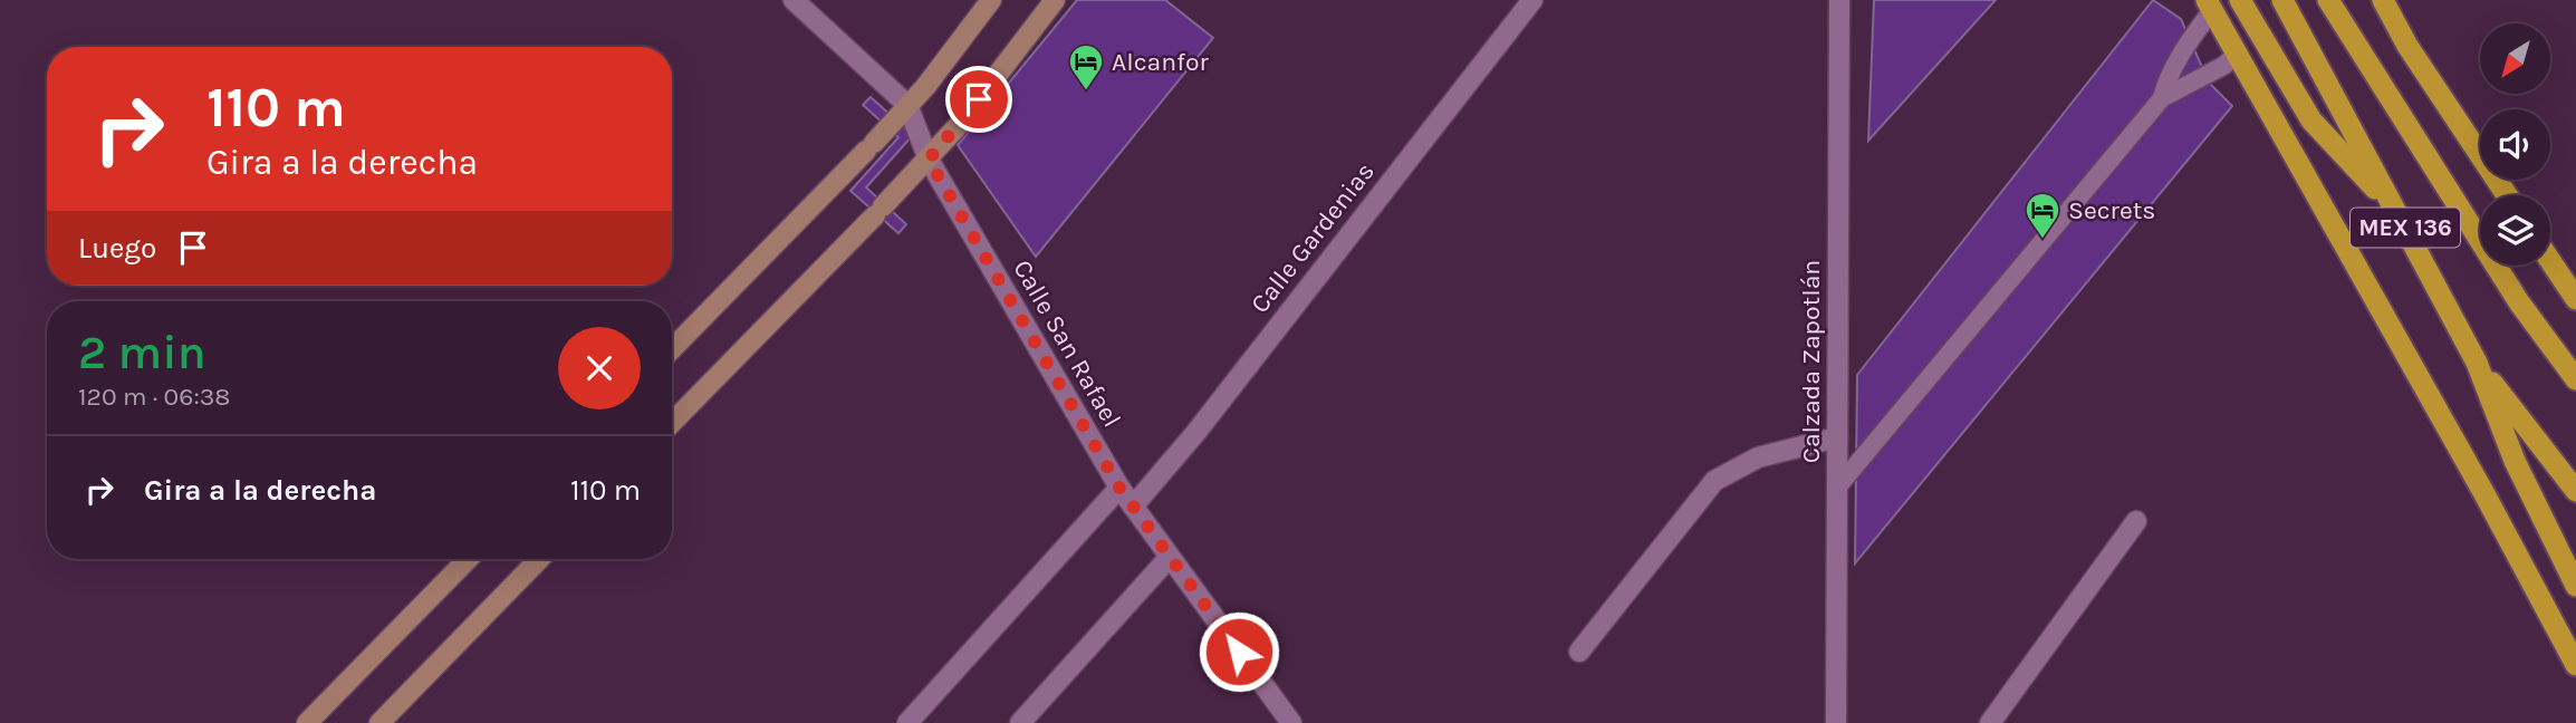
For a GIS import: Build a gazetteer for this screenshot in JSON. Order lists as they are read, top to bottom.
{
  "streets": {
    "highway": ["MEX 136"],
    "street": ["Calle Gardenias", "Calle San Rafael", "Calzada Zapotlán"]
  },
  "crossings": [
    ["Calle Gardenias", "Calle San Rafael"]
  ],
  "places": {
    "hotel": ["Alcanfor", "Secrets"]
  },
  "north": "bottom left",
  "page": {
    "turn": ["110 m", "Gira a la derecha"],
    "then": "Luego",
    "heading": ["2 min", "120 m · 06:38"],
    "list": [
      {
        "name": "Gira a la derecha",
        "value": "110 m"
      }
    ]
  }
}
